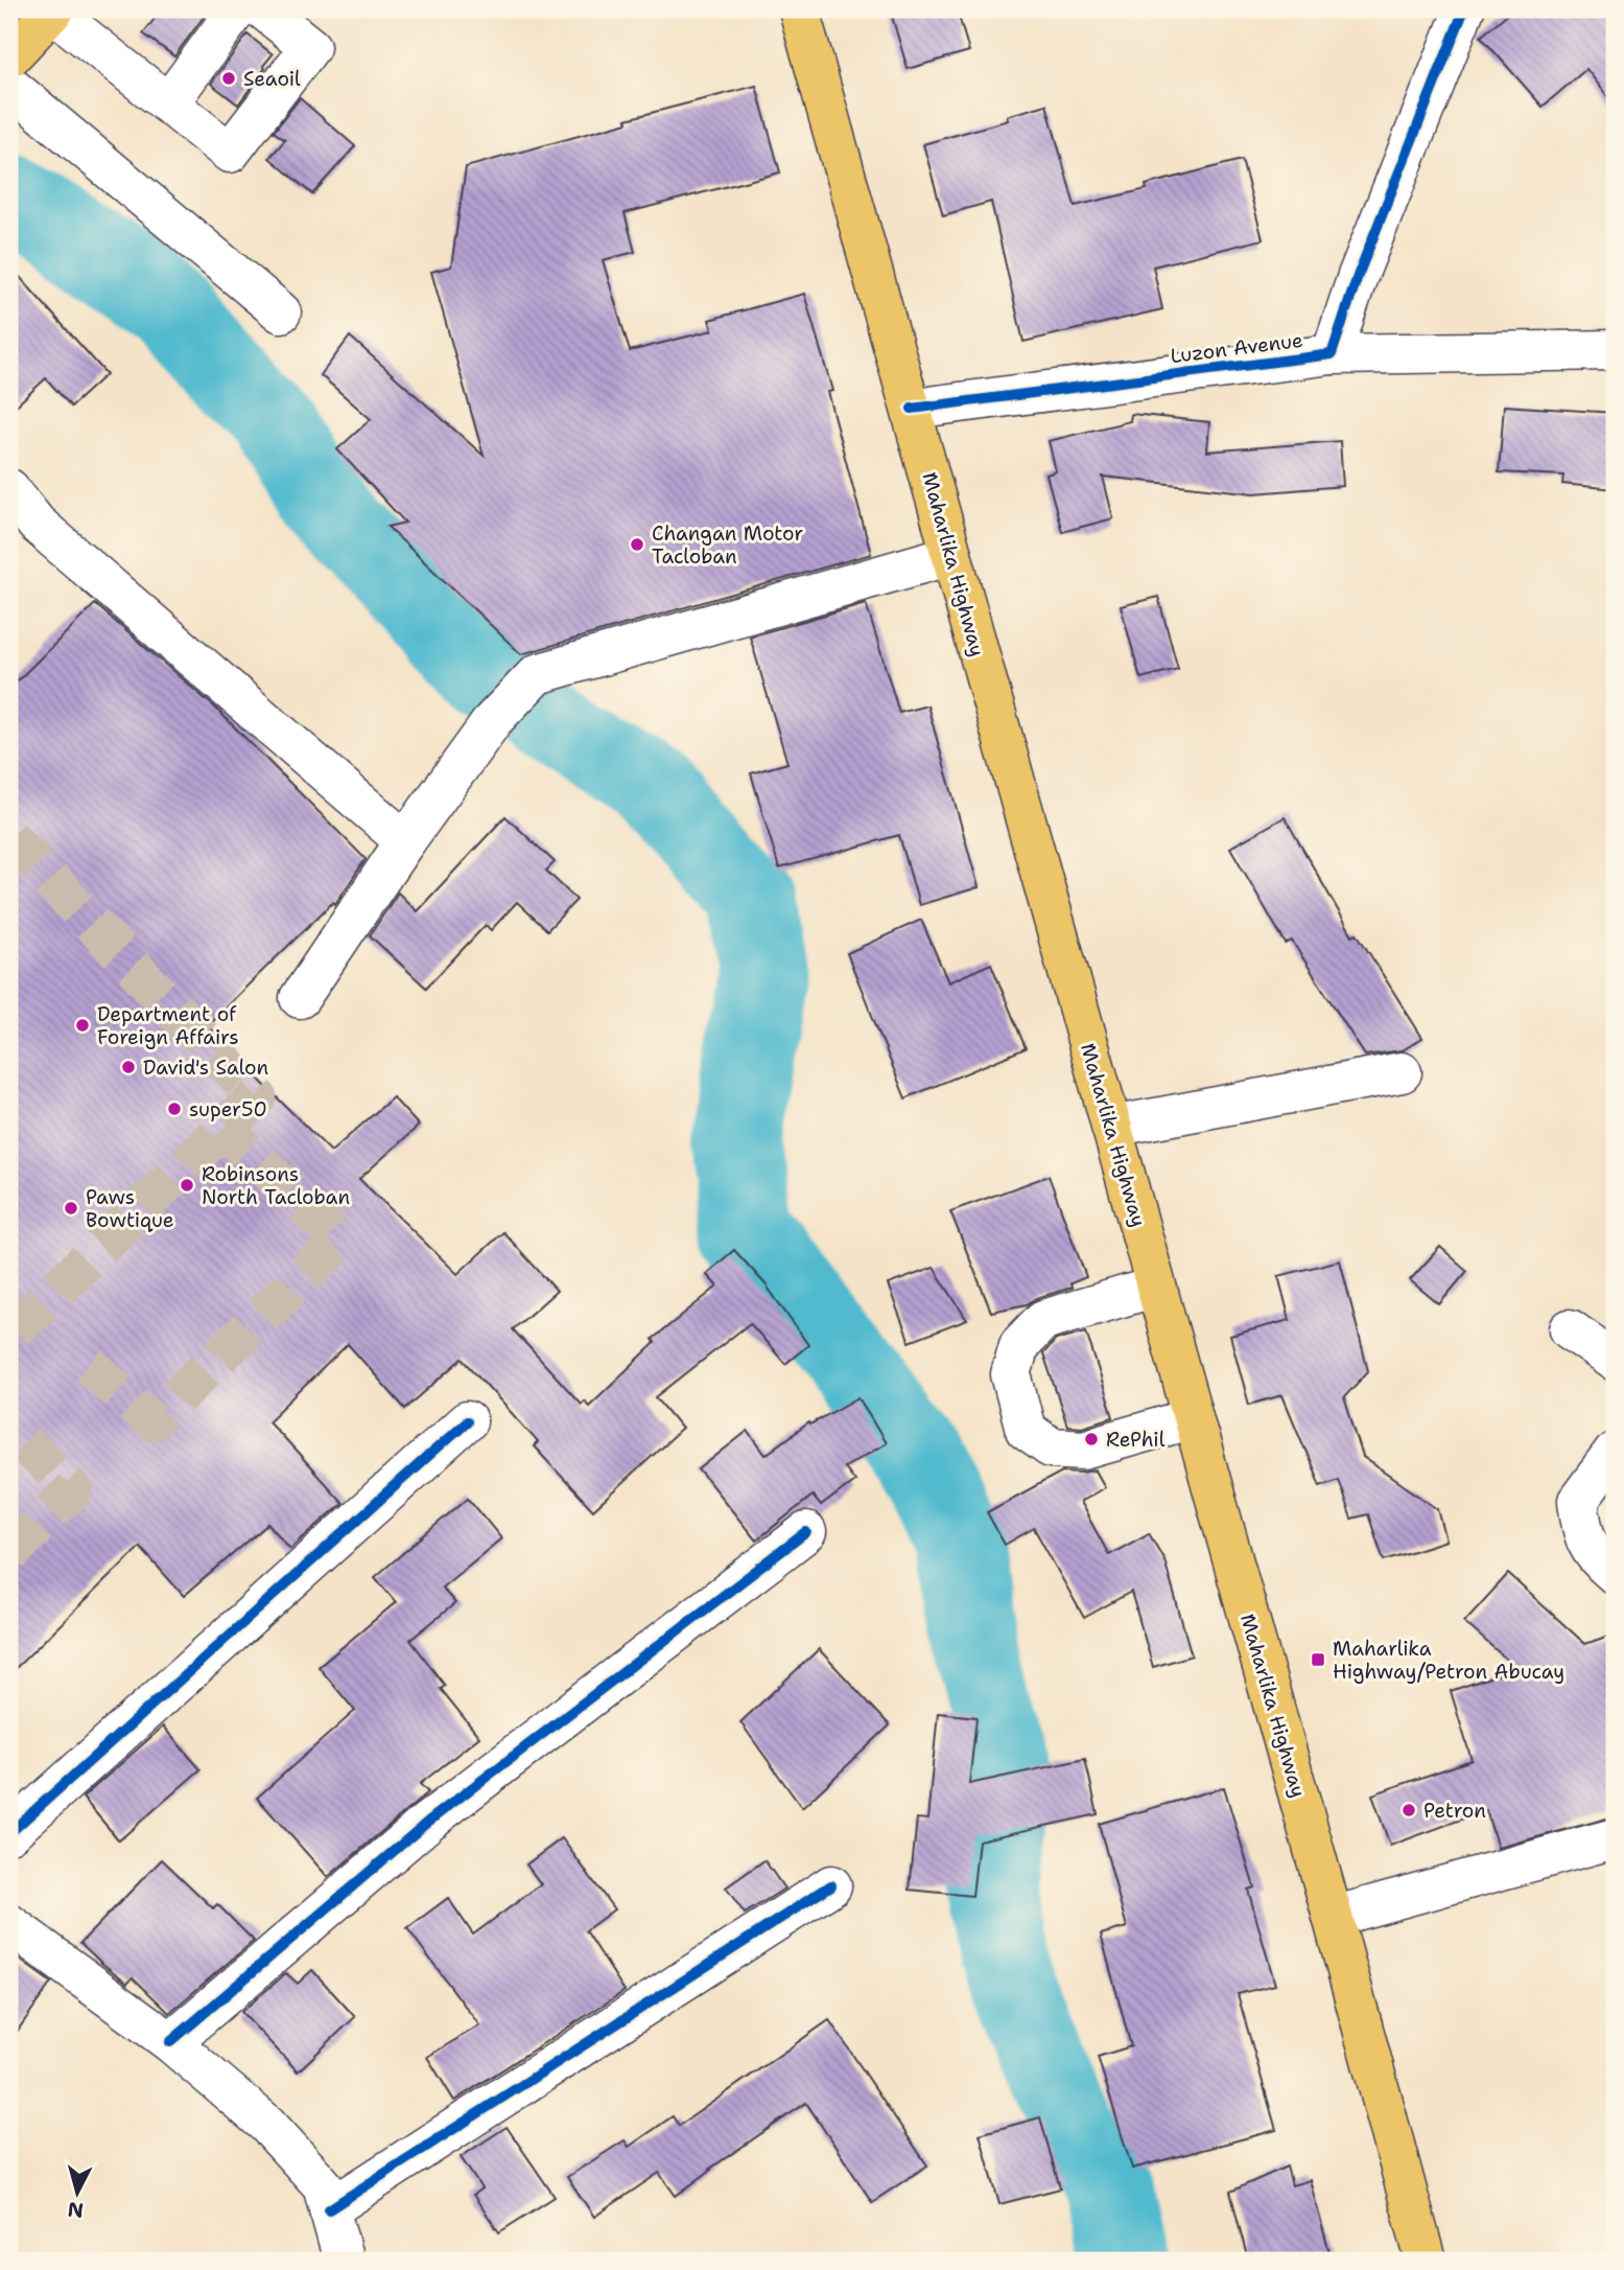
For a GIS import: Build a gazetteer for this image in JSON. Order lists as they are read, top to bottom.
{
  "streets": {
    "main road": ["Maharlika Highway"],
    "street": ["Luzon Avenue"]
  },
  "crossings": [
    ["Luzon Avenue", "Maharlika Highway"]
  ],
  "places": {
    "other": [
      "Seaoil",
      "Changan Motor Tacloban",
      "Department of Foreign Affairs",
      "David's Salon",
      "super50",
      "Robinsons North Tacloban",
      "Paws Bowtique",
      "RePhil",
      "Petron"
    ],
    "transit": ["Maharlika Highway/Petron Abucay"]
  },
  "north": "bottom"
}
